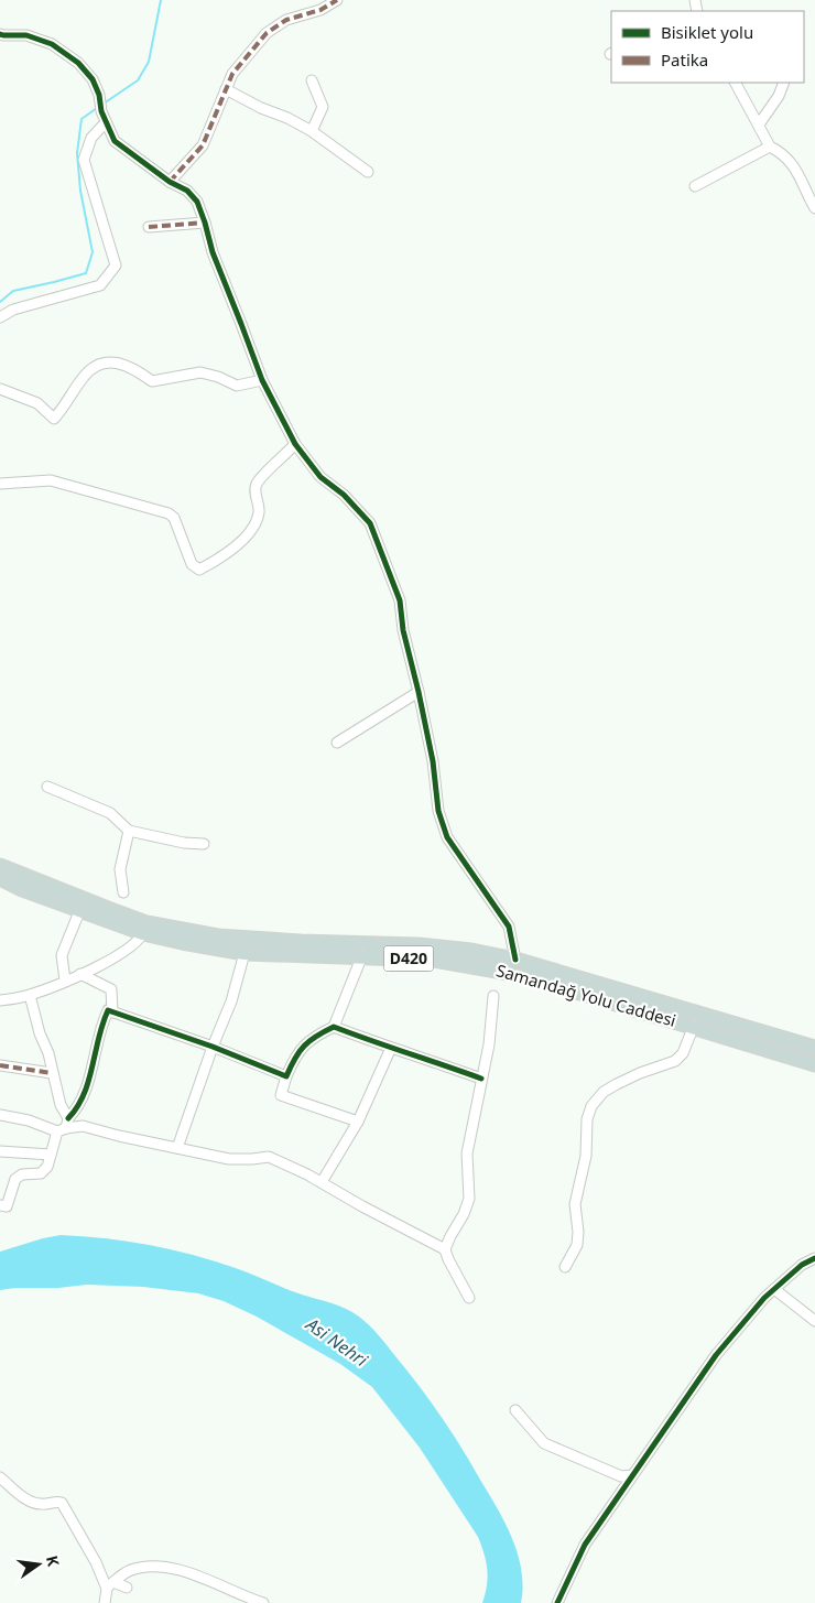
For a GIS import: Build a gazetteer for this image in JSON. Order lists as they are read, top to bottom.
{
  "streets": {
    "highway": ["D420", "Samandağ Yolu Caddesi"]
  },
  "water": ["Asi Nehri"],
  "legend": ["Bisiklet yolu", "Patika"],
  "north": "right"
}
